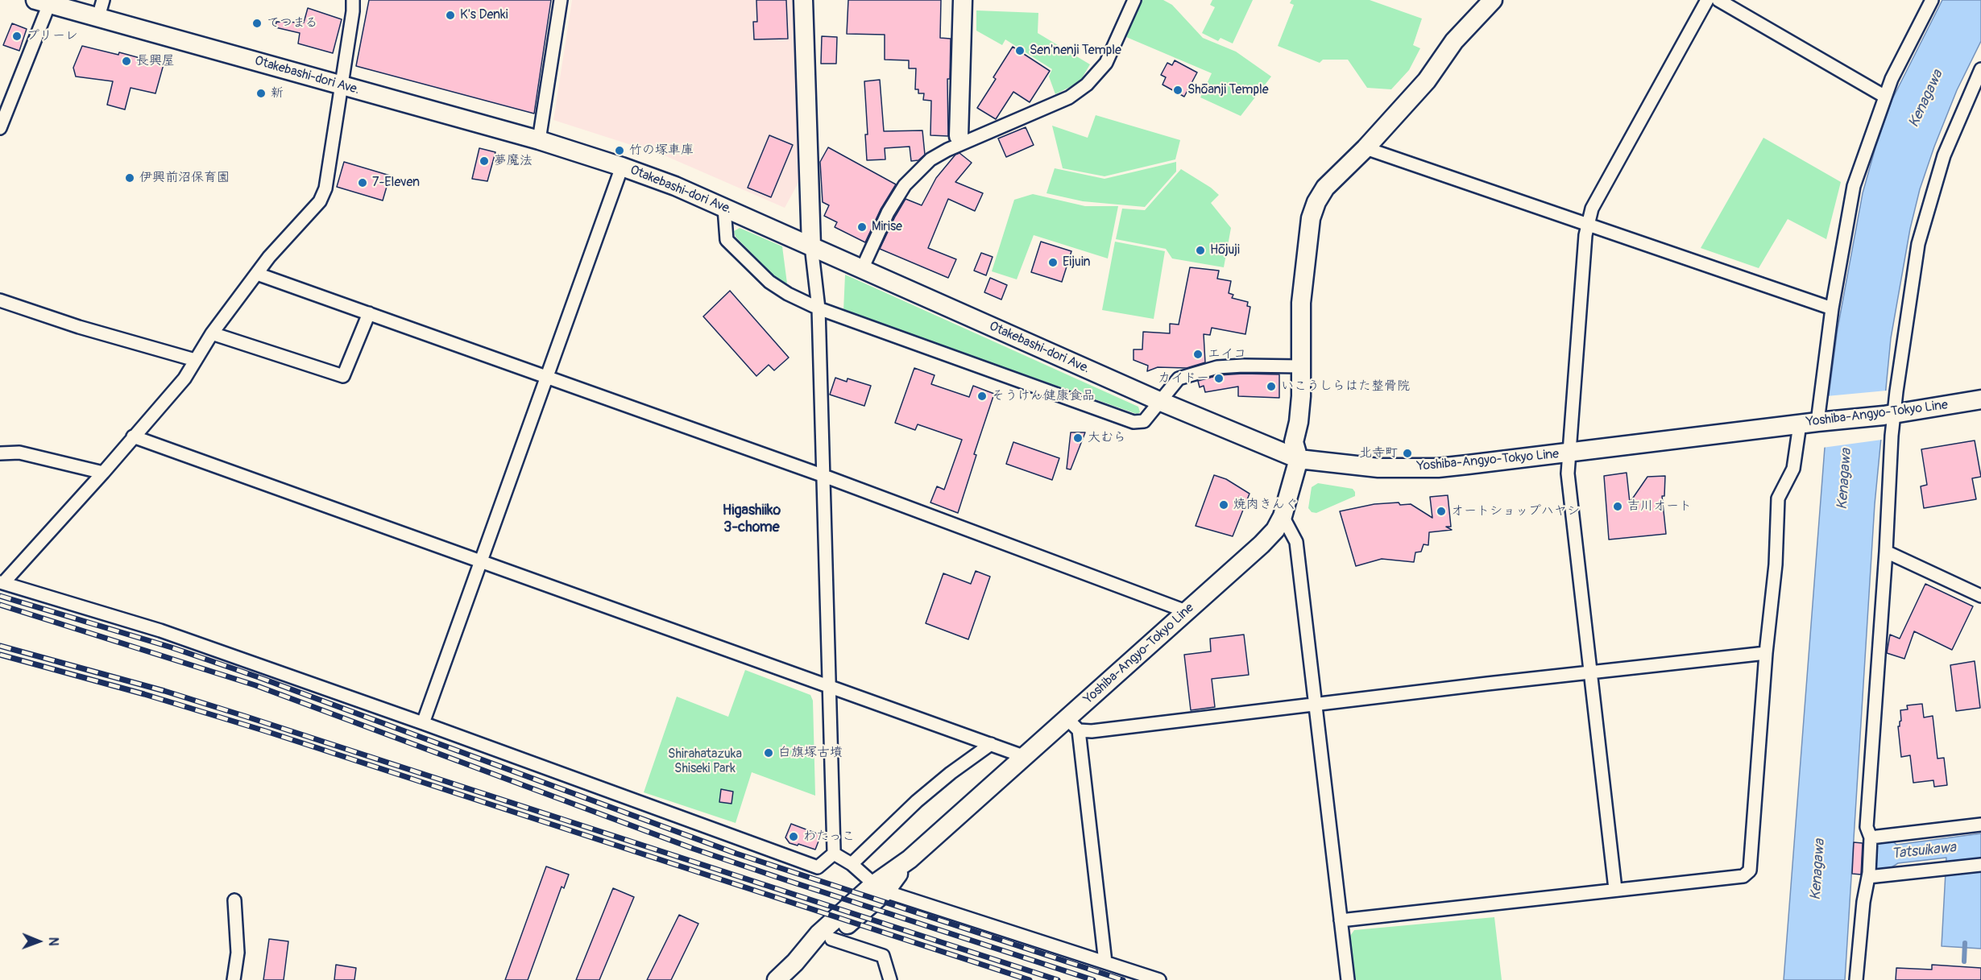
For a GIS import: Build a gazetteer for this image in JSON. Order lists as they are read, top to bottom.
{
  "streets": {
    "main road": ["Otakebashi-dori Ave.", "Yoshiba-Angyo-Tokyo Line"]
  },
  "crossings": [
    ["Otakebashi-dori Ave.", "Yoshiba-Angyo-Tokyo Line"]
  ],
  "districts": ["Higashiiko 3-chome"],
  "water": ["Kenagawa", "Tatsuikawa"],
  "parks": ["Shirahatazuka Shiseki Park"],
  "places": [
    "K's Denki",
    "てつまる",
    "プリーレ",
    "Sen'nenji Temple",
    "長興屋",
    "Shōanji Temple",
    "新",
    "竹の塚車庫",
    "夢魔法",
    "伊興前沼保育園",
    "7-Eleven",
    "Mirise",
    "Hōjuji",
    "Eijuin",
    "エイコ",
    "カイドー",
    "いこうしらはた整骨院",
    "そうけん健康食品",
    "大むら",
    "北寺町",
    "焼肉きんぐ",
    "吉川オート",
    "オートショップハヤシ",
    "白旗塚古墳",
    "わたっこ"
  ],
  "north": "right"
}
